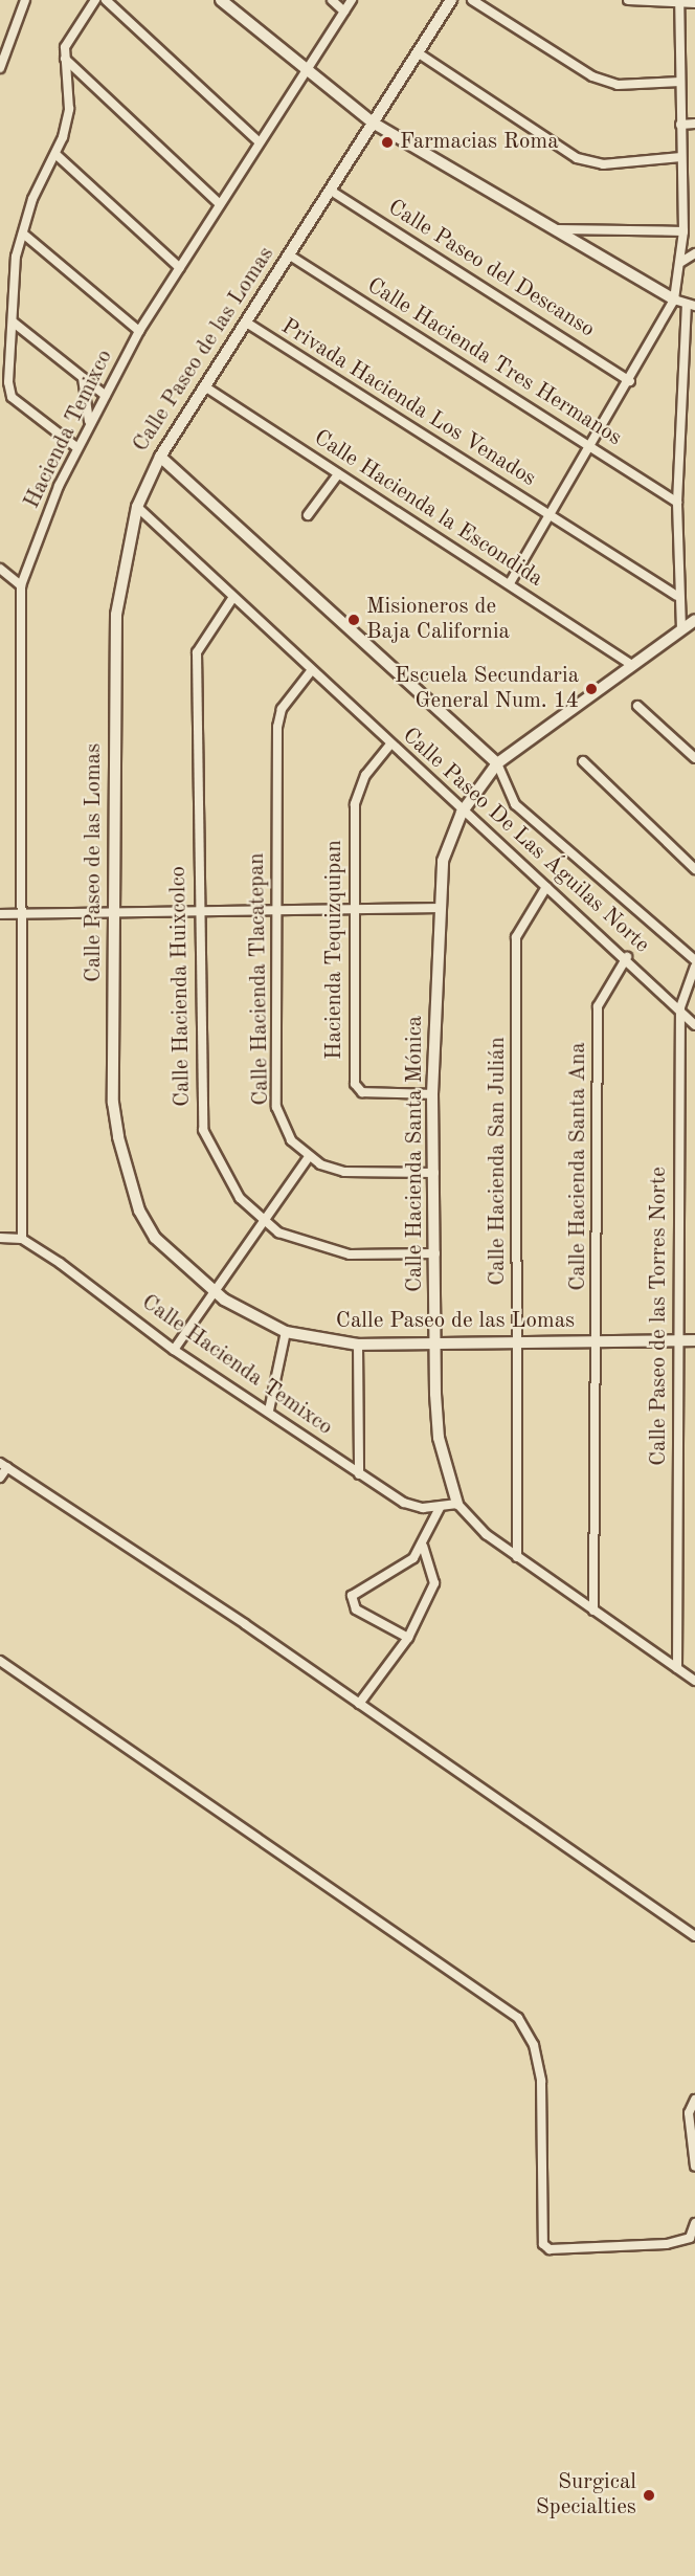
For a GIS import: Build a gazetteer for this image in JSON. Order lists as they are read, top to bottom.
{
  "streets": {
    "street": [
      "Calle Paseo del Descanso",
      "Calle Paseo de las Lomas",
      "Calle Hacienda Tres Hermanos",
      "Privada Hacienda Los Venados",
      "Hacienda Temixco",
      "Calle Hacienda la Escondida",
      "Calle Paseo De Las Águilas Norte",
      "Hacienda Tequizquipan",
      "Calle Hacienda Tlacatepan",
      "Calle Hacienda Huixcolco",
      "Calle Hacienda Santa Mónica",
      "Calle Hacienda San Julián",
      "Calle Hacienda Santa Ana",
      "Calle Paseo de las Torres Norte",
      "Calle Hacienda Temixco"
    ]
  },
  "crossings": [
    ["Calle Paseo del Descanso", "Calle Paseo de las Lomas"],
    ["Calle Paseo de las Lomas", "Calle Hacienda Tres Hermanos"],
    ["Calle Paseo de las Lomas", "Privada Hacienda Los Venados"],
    ["Calle Paseo de las Lomas", "Calle Hacienda la Escondida"],
    ["Calle Paseo de las Lomas", "Calle Paseo De Las Águilas Norte"],
    ["Calle Paseo de las Lomas", "Calle Hacienda Santa Mónica"],
    ["Calle Paseo de las Lomas", "Calle Hacienda San Julián"],
    ["Calle Paseo de las Lomas", "Calle Hacienda Santa Ana"],
    ["Calle Paseo de las Lomas", "Calle Paseo de las Torres Norte"],
    ["Hacienda Temixco", "Calle Hacienda Temixco"],
    ["Calle Hacienda la Escondida", "Calle Hacienda Santa Mónica"],
    ["Calle Paseo De Las Águilas Norte", "Hacienda Tequizquipan"],
    ["Calle Paseo De Las Águilas Norte", "Calle Hacienda Tlacatepan"],
    ["Calle Paseo De Las Águilas Norte", "Calle Hacienda Huixcolco"],
    ["Calle Paseo De Las Águilas Norte", "Calle Hacienda Santa Mónica"],
    ["Calle Paseo De Las Águilas Norte", "Calle Hacienda San Julián"],
    ["Calle Paseo De Las Águilas Norte", "Calle Hacienda Santa Ana"],
    ["Calle Paseo De Las Águilas Norte", "Calle Paseo de las Torres Norte"],
    ["Hacienda Tequizquipan", "Calle Hacienda Santa Mónica"],
    ["Calle Hacienda Huixcolco", "Calle Hacienda Santa Mónica"],
    ["Calle Hacienda Santa Mónica", "Calle Hacienda Temixco"]
  ],
  "places": [
    "Farmacias Roma",
    "Misioneros de Baja California",
    "Escuela Secundaria General Num. 14",
    "Surgical Specialties"
  ]
}
